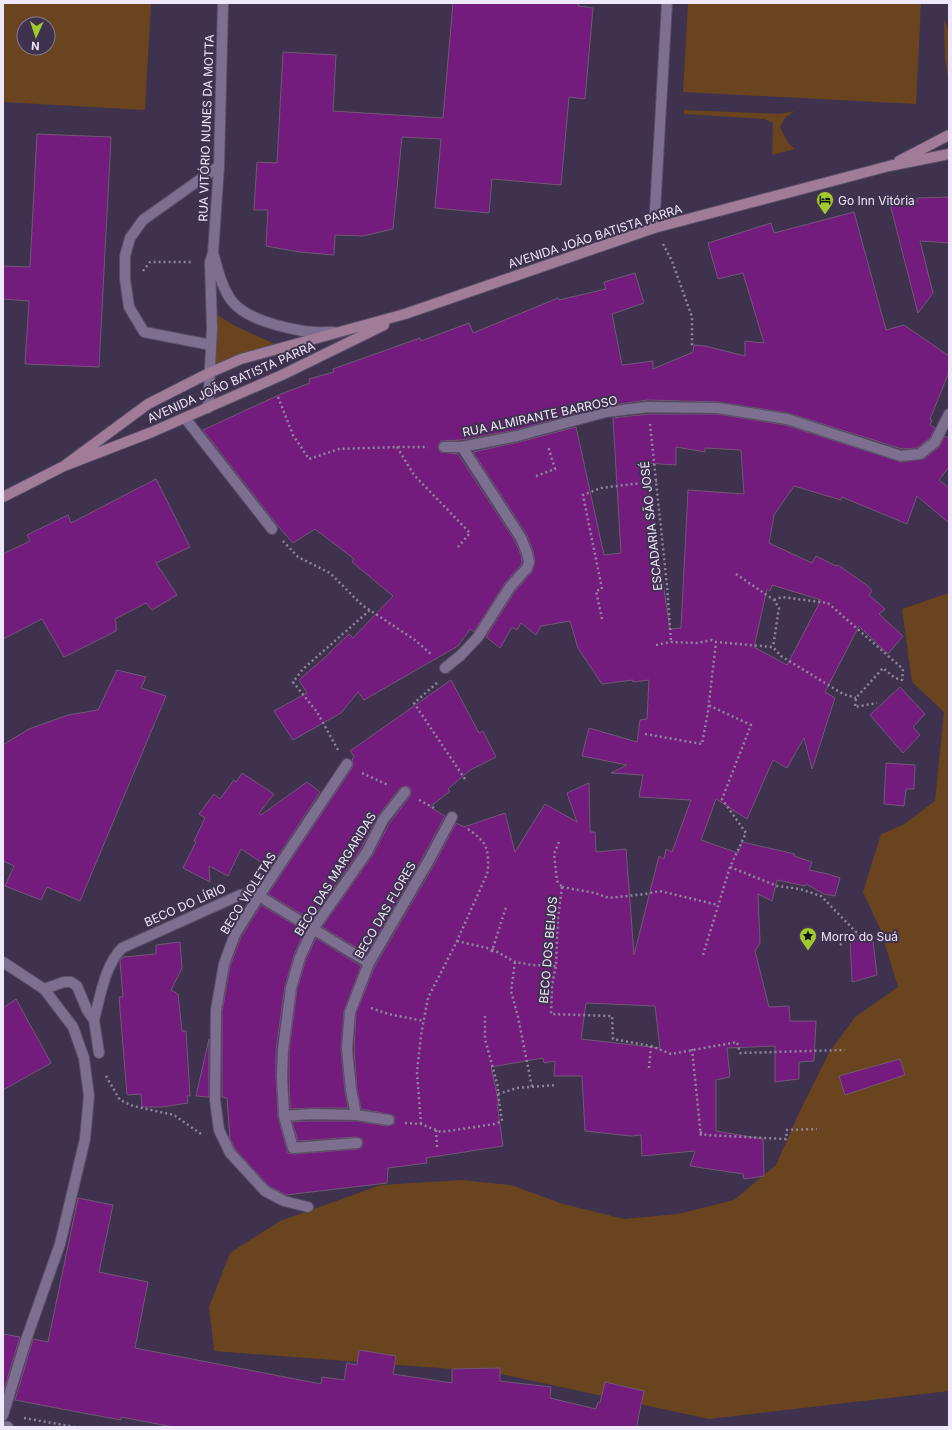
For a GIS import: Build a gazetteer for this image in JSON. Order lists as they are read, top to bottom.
{
  "streets": {
    "main road": ["AVENIDA JOÃO BATISTA PARRA"],
    "street": [
      "RUA VITÓRIO NUNES DA MOTTA",
      "RUA ALMIRANTE BARROSO",
      "BECO DAS MARGARIDAS",
      "BECO VIOLETAS",
      "BECO DO LÍRIO",
      "BECO DAS FLORES"
    ],
    "path": ["ESCADARIA SÃO JOSÉ", "BECO DOS BEIJOS"]
  },
  "crossings": [
    ["RUA VITÓRIO NUNES DA MOTTA", "AVENIDA JOÃO BATISTA PARRA"],
    ["RUA ALMIRANTE BARROSO", "ESCADARIA SÃO JOSÉ"],
    ["BECO DAS MARGARIDAS", "BECO DO LÍRIO"],
    ["BECO VIOLETAS", "BECO DO LÍRIO"],
    ["BECO DO LÍRIO", "BECO DAS FLORES"]
  ],
  "places": {
    "hotel": ["Go Inn Vitória"],
    "place": ["Morro do Suá"]
  },
  "north": "bottom"
}
